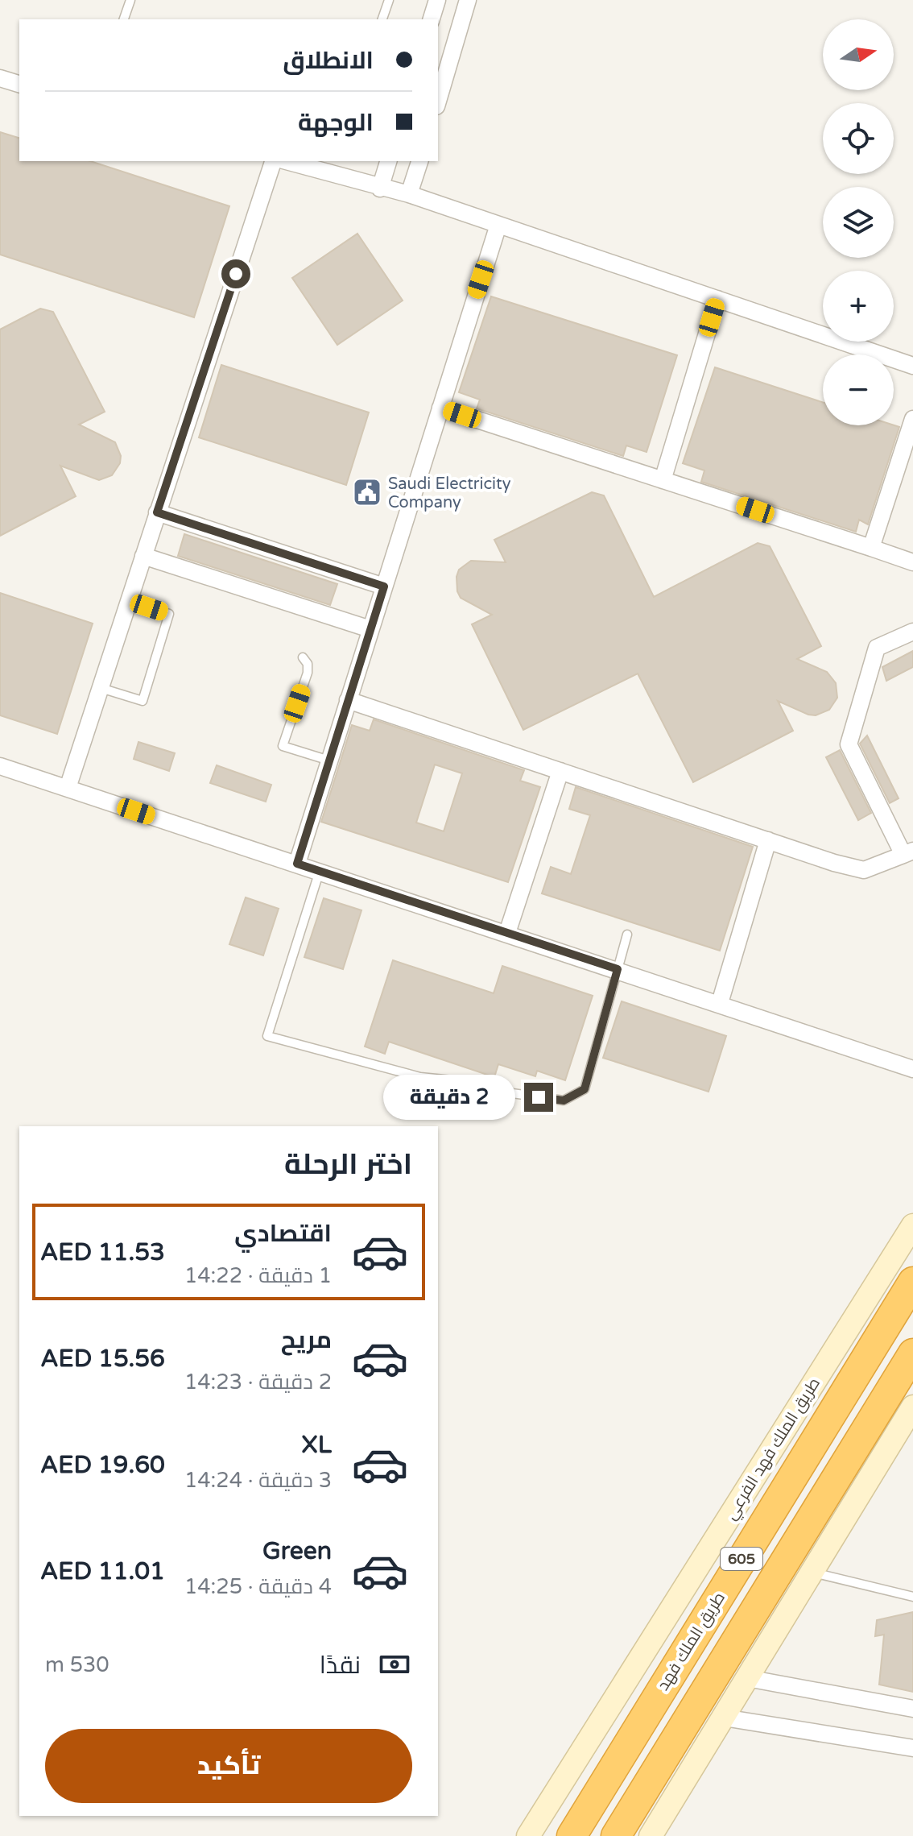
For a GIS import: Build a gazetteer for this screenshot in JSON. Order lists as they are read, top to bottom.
{
  "streets": {
    "highway": ["605", "طريق الملك فهد"],
    "main road": ["طريق الملك فهد الفرعي"]
  },
  "places": {
    "public building": ["Saudi Electricity Company"]
  },
  "north": "right",
  "page": {
    "map_buttons": ["+", "−"],
    "banner": ["الانطلاق", "الوجهة"],
    "bubble": "2 دقيقة",
    "heading": "اختر الرحلة",
    "list": [
      {
        "name": "اقتصادي",
        "note": "1 دقيقة · 14:22",
        "value": "AED 11.53"
      },
      {
        "name": "مريح",
        "note": "2 دقيقة · 14:23",
        "value": "AED 15.56"
      },
      {
        "name": "XL",
        "note": "3 دقيقة · 14:24",
        "value": "AED 19.60"
      },
      {
        "name": "Green",
        "note": "4 دقيقة · 14:25",
        "value": "AED 11.01"
      }
    ],
    "pay": ["نقدًا", "530 m"],
    "buttons": "تأكيد"
  }
}
